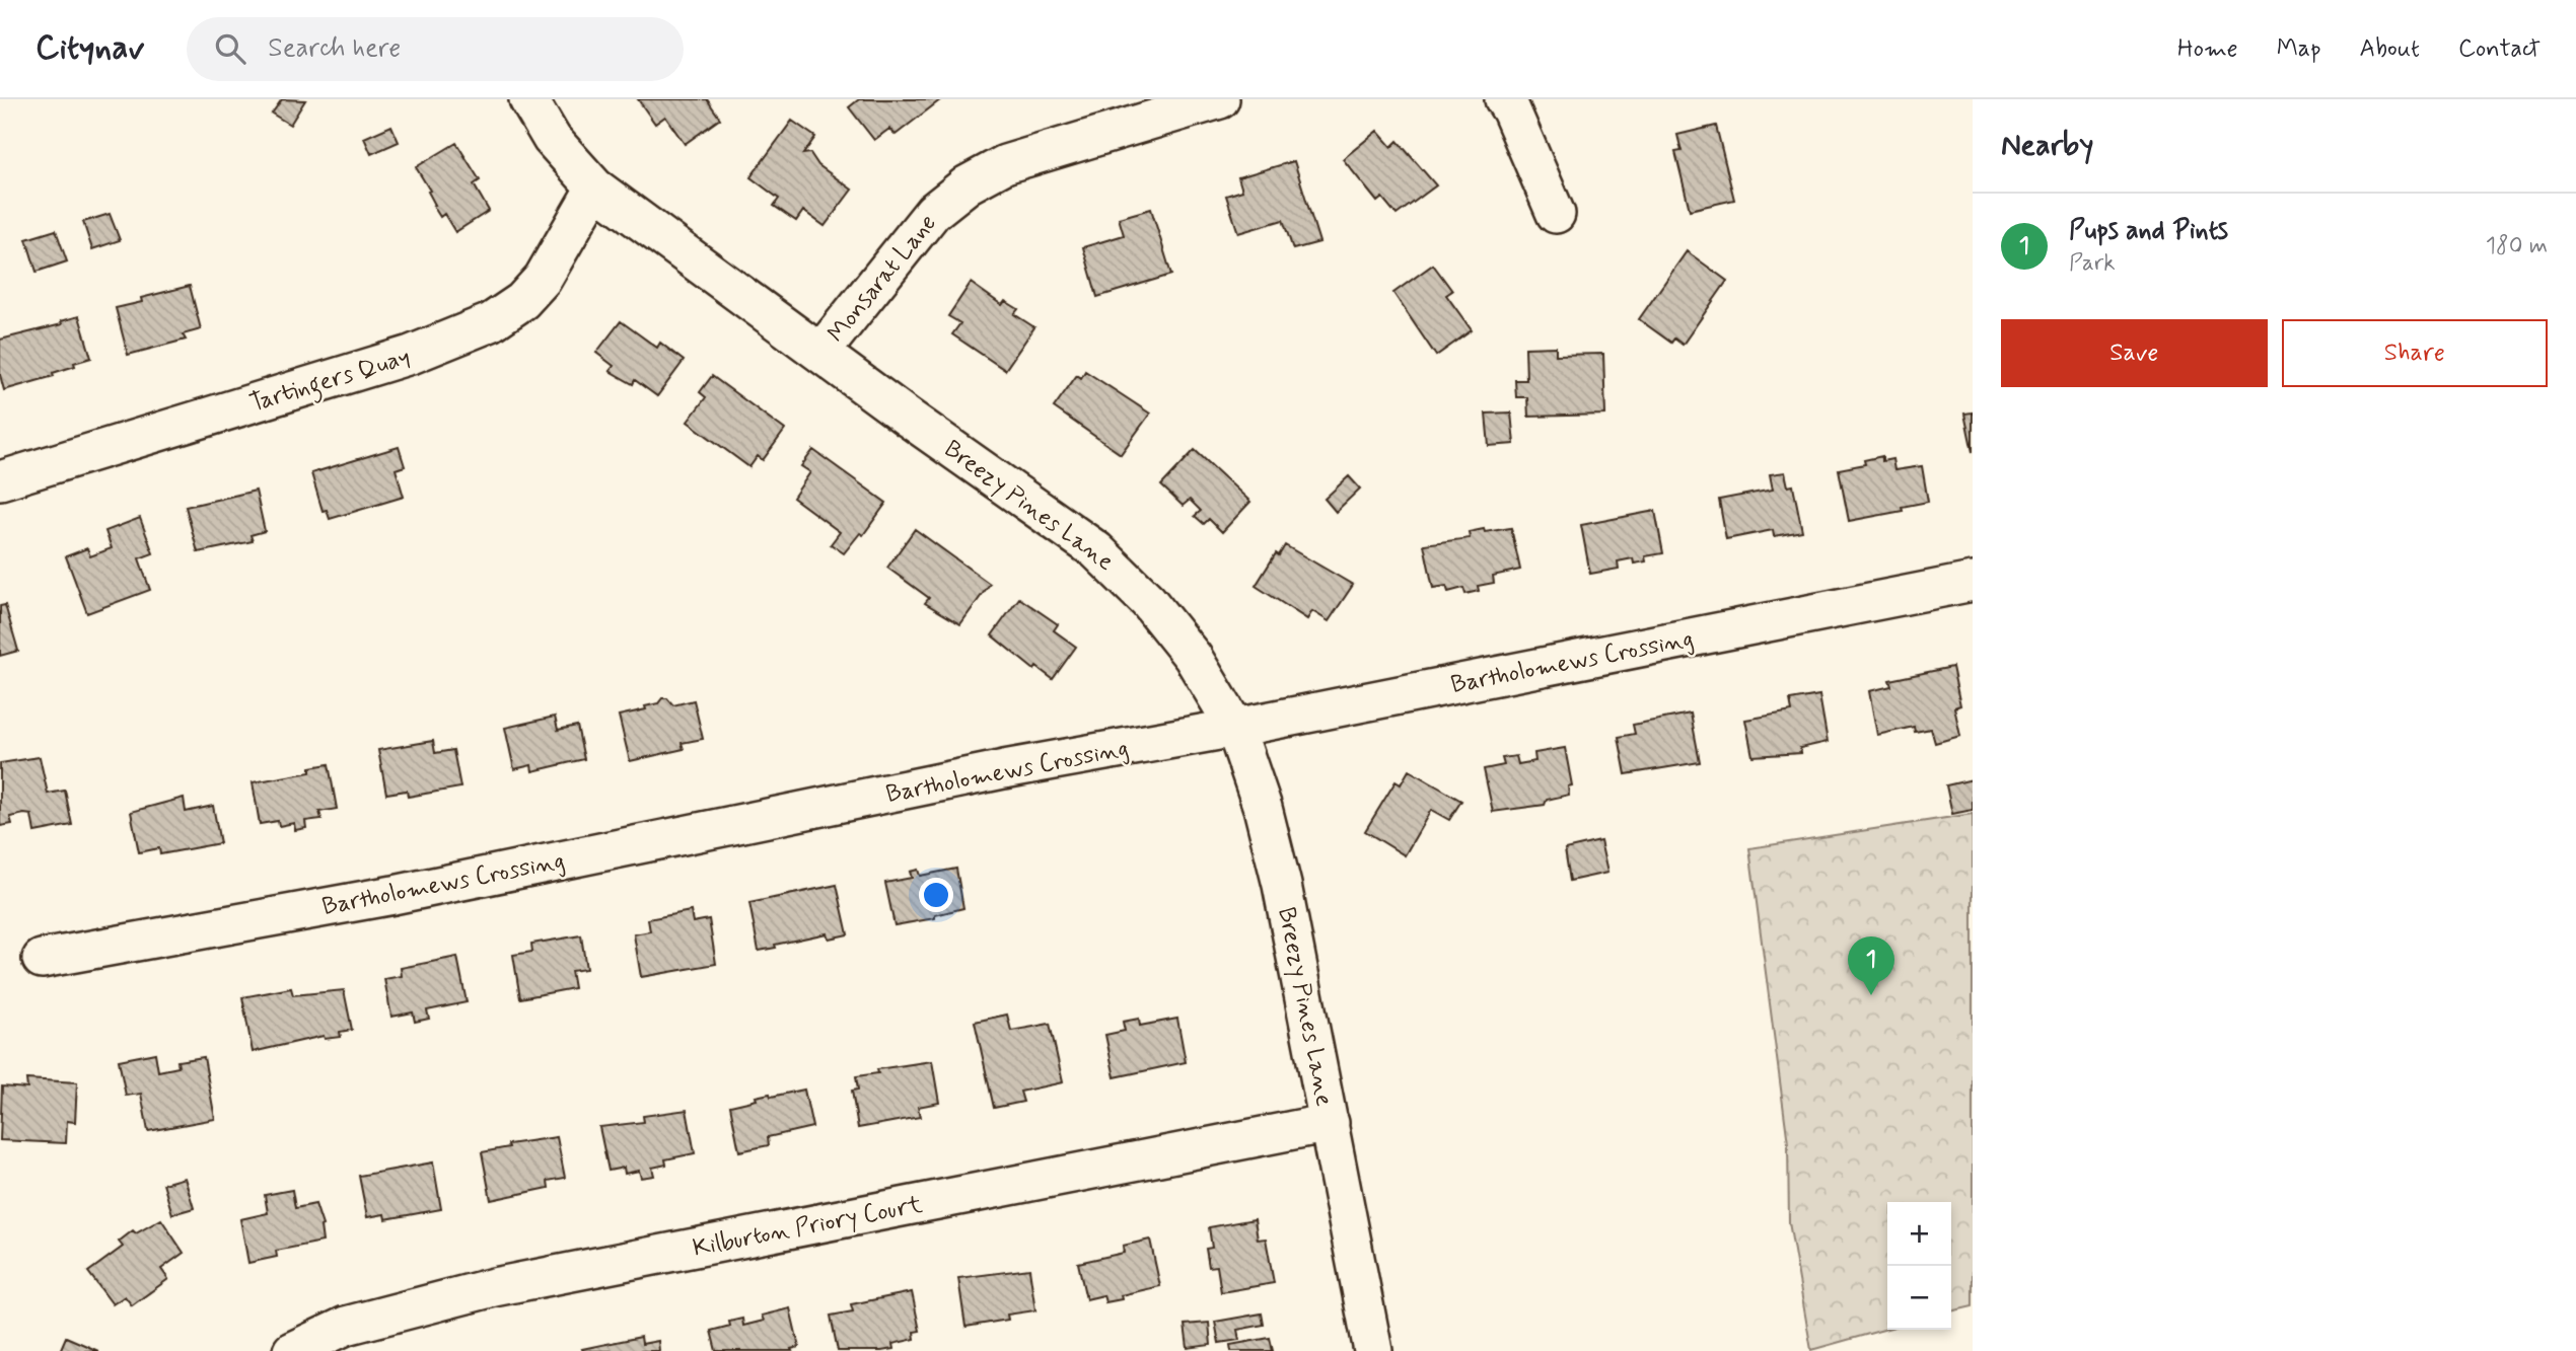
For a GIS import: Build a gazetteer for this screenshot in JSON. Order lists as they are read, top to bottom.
{
  "streets": {
    "street": [
      "Monsarat Lane",
      "Tartingers Quay",
      "Breezy Pines Lane",
      "Bartholomews Crossing",
      "Kilburton Priory Court"
    ]
  },
  "crossings": [
    ["Monsarat Lane", "Breezy Pines Lane"],
    ["Tartingers Quay", "Breezy Pines Lane"],
    ["Breezy Pines Lane", "Bartholomews Crossing"],
    ["Breezy Pines Lane", "Kilburton Priory Court"]
  ],
  "page": {
    "header": "Citynav",
    "search": "Search here",
    "nav": [
      "Home",
      "Map",
      "About",
      "Contact"
    ],
    "heading": "Nearby",
    "list": [
      {
        "mark": "1",
        "name": "Pups and Pints",
        "note": "Park",
        "value": "180 m"
      }
    ],
    "buttons": ["Save", "Share"],
    "pins": "1",
    "map_buttons": ["+", "−"]
  }
}
